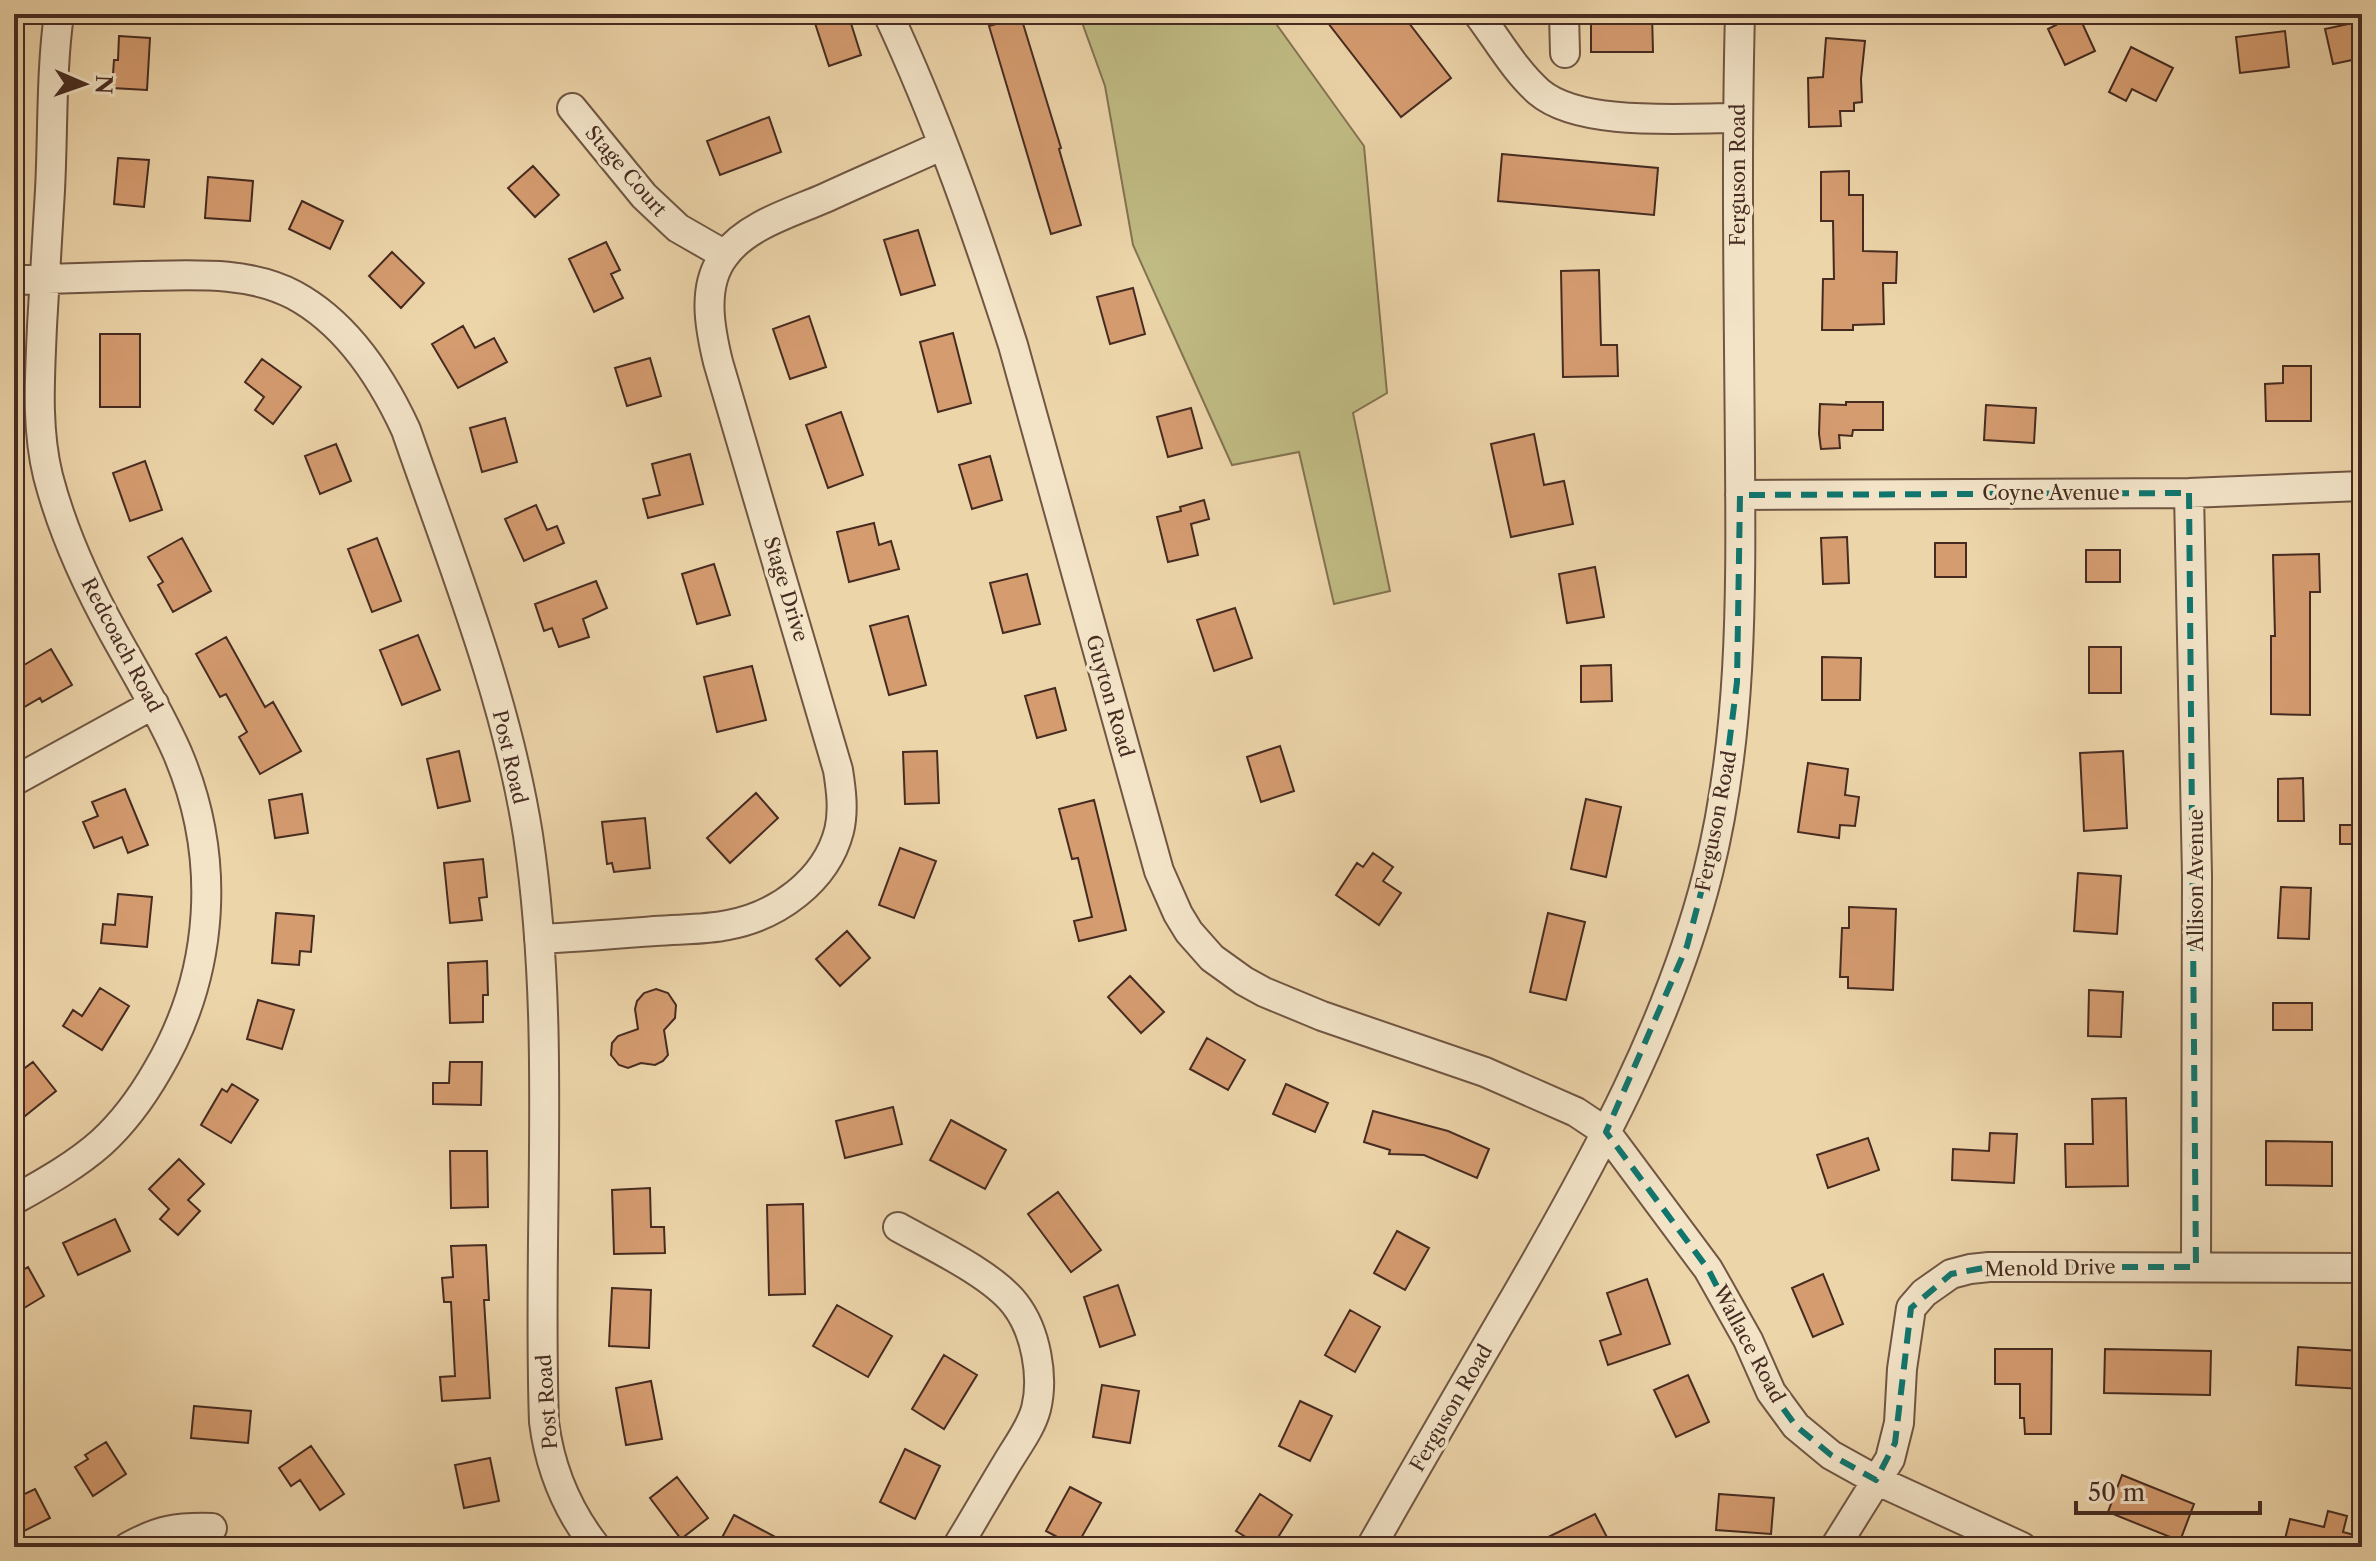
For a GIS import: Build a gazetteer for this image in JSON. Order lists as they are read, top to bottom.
{
  "streets": {
    "street": [
      "Stage Court",
      "Ferguson Road",
      "Coyne Avenue",
      "Stage Drive",
      "Redcoach Road",
      "Guyton Road",
      "Post Road",
      "Allison Avenue",
      "Menold Drive",
      "Wallace Road"
    ]
  },
  "crossings": [
    ["Stage Court", "Stage Drive"],
    ["Ferguson Road", "Coyne Avenue"],
    ["Ferguson Road", "Guyton Road"],
    ["Ferguson Road", "Wallace Road"],
    ["Coyne Avenue", "Allison Avenue"],
    ["Stage Drive", "Post Road"],
    ["Redcoach Road", "Post Road"],
    ["Guyton Road", "Wallace Road"],
    ["Allison Avenue", "Menold Drive"],
    ["Menold Drive", "Wallace Road"]
  ],
  "scale_bar": "50 m",
  "north": "right"
}
